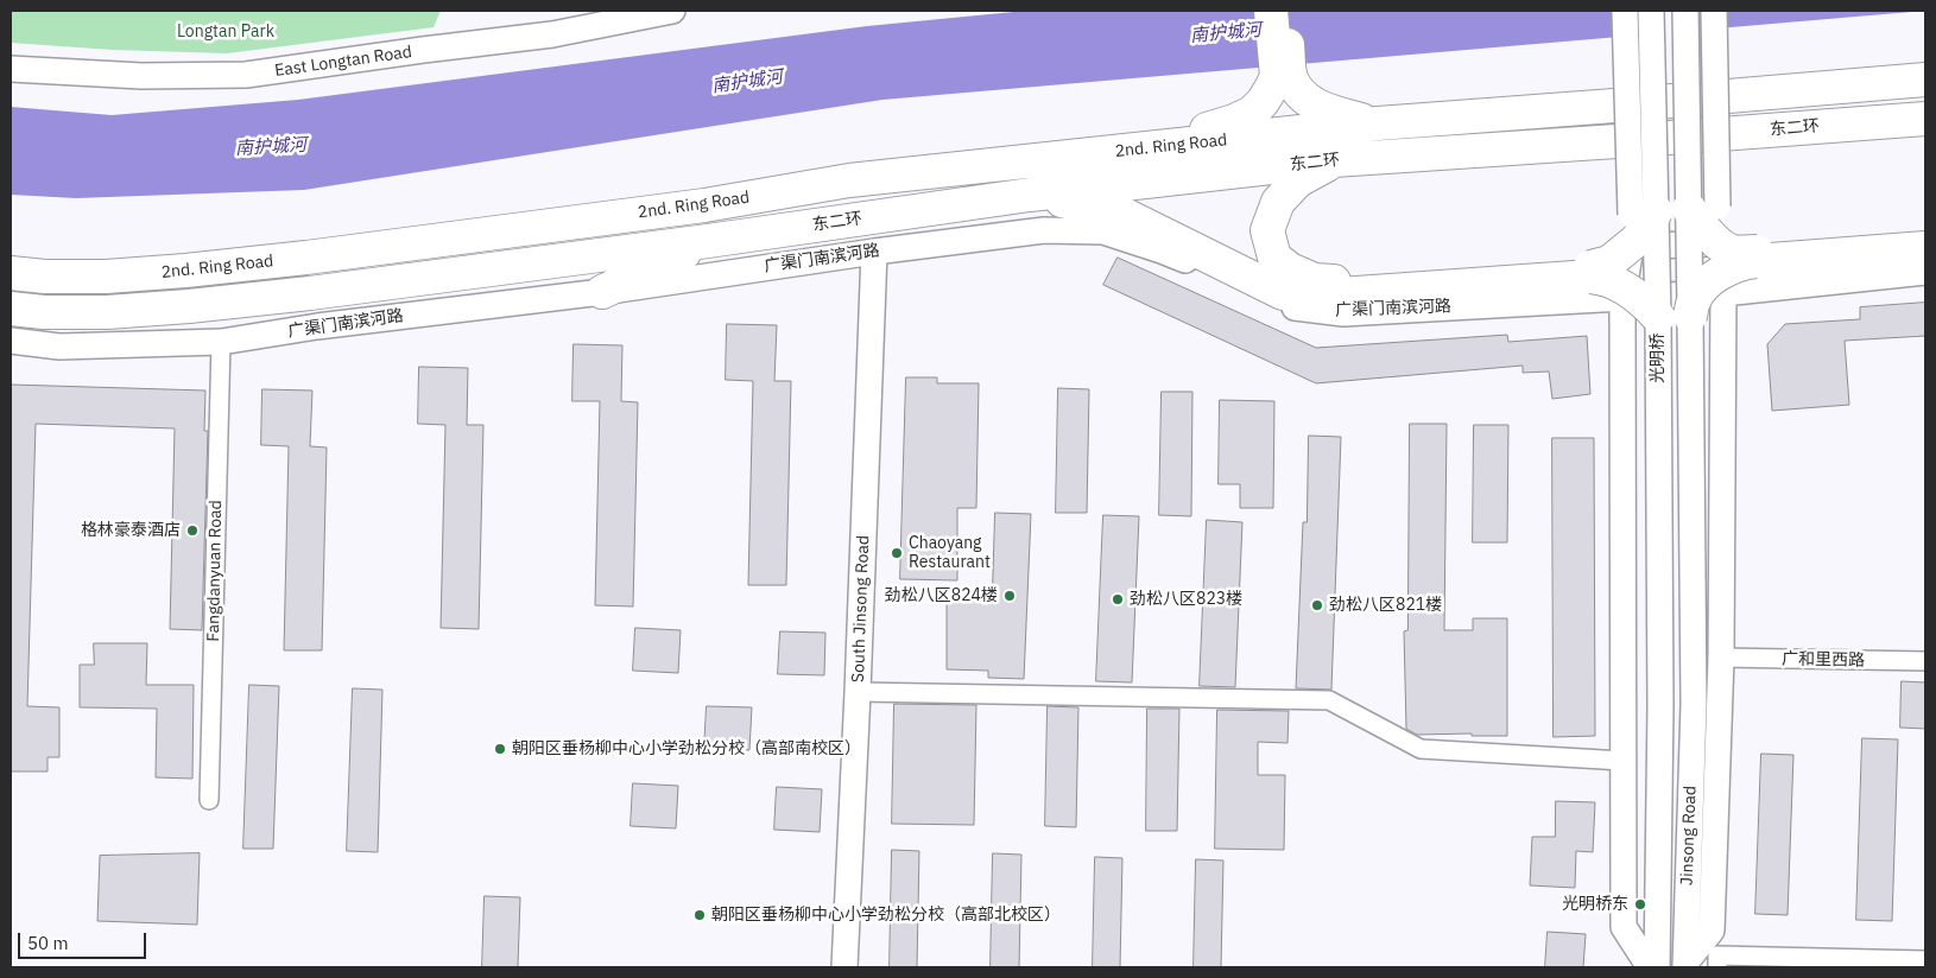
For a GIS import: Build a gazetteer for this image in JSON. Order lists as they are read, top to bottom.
{
  "streets": {
    "highway": ["东二环", "2nd. Ring Road"],
    "street": [
      "East Longtan Road",
      "广渠门南滨河路",
      "光明桥",
      "Fangdanyuan Road",
      "South Jinsong Road",
      "广和里西路",
      "Jinsong Road"
    ]
  },
  "crossings": [
    ["广渠门南滨河路", "Fangdanyuan Road"],
    ["广渠门南滨河路", "South Jinsong Road"],
    ["光明桥", "Jinsong Road"]
  ],
  "water": ["南护城河"],
  "parks": ["Longtan Park"],
  "places": [
    "格林豪泰酒店",
    "Chaoyang Restaurant",
    "劲松八区824楼",
    "劲松八区823楼",
    "劲松八区821楼",
    "朝阳区垂杨柳中心小学劲松分校（高部南校区）",
    "光明桥东",
    "朝阳区垂杨柳中心小学劲松分校（高部北校区）"
  ],
  "scale_bar": "50 m"
}
